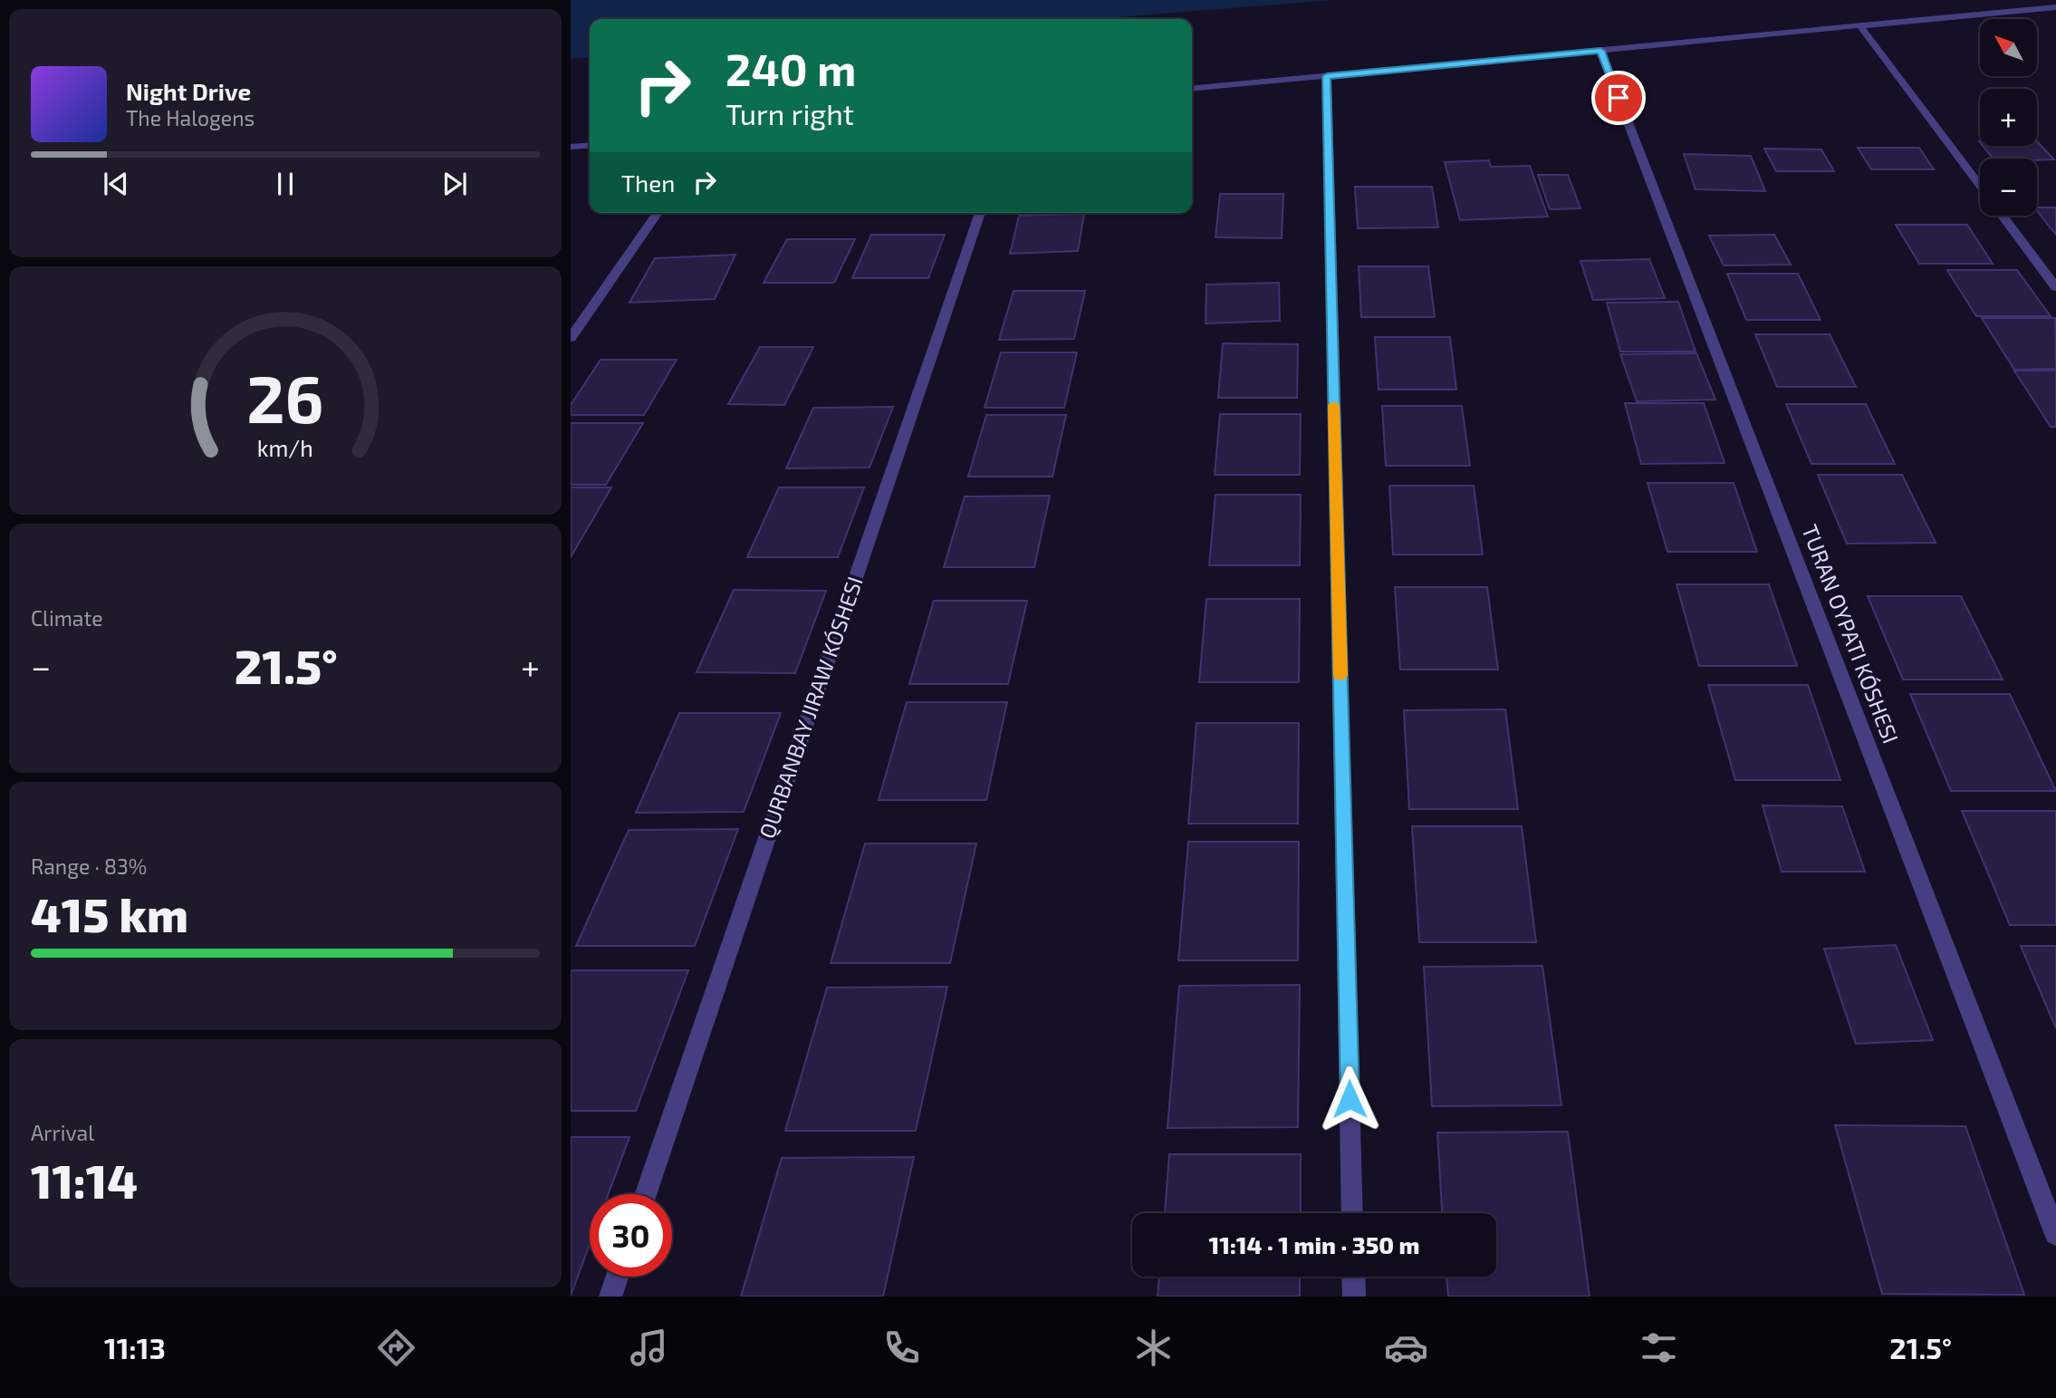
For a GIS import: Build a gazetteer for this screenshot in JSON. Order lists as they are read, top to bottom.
{
  "north": "top left",
  "page": {
    "map_buttons": ["+", "−"],
    "turn": ["240 m", "Turn right"],
    "song": ["Night Drive", "The Halogens"],
    "then": "Then",
    "tile": [
      "Climate",
      ["Range · 83%", "415 km"],
      ["Arrival", "11:14"]
    ],
    "heat": ["−", "21.5°", "+"],
    "limit": "30",
    "trip": "11:14 · 1 min · 350 m",
    "tabs": ["11:13", "21.5°"],
    "gauge": ["26", "km/h"]
  }
}
